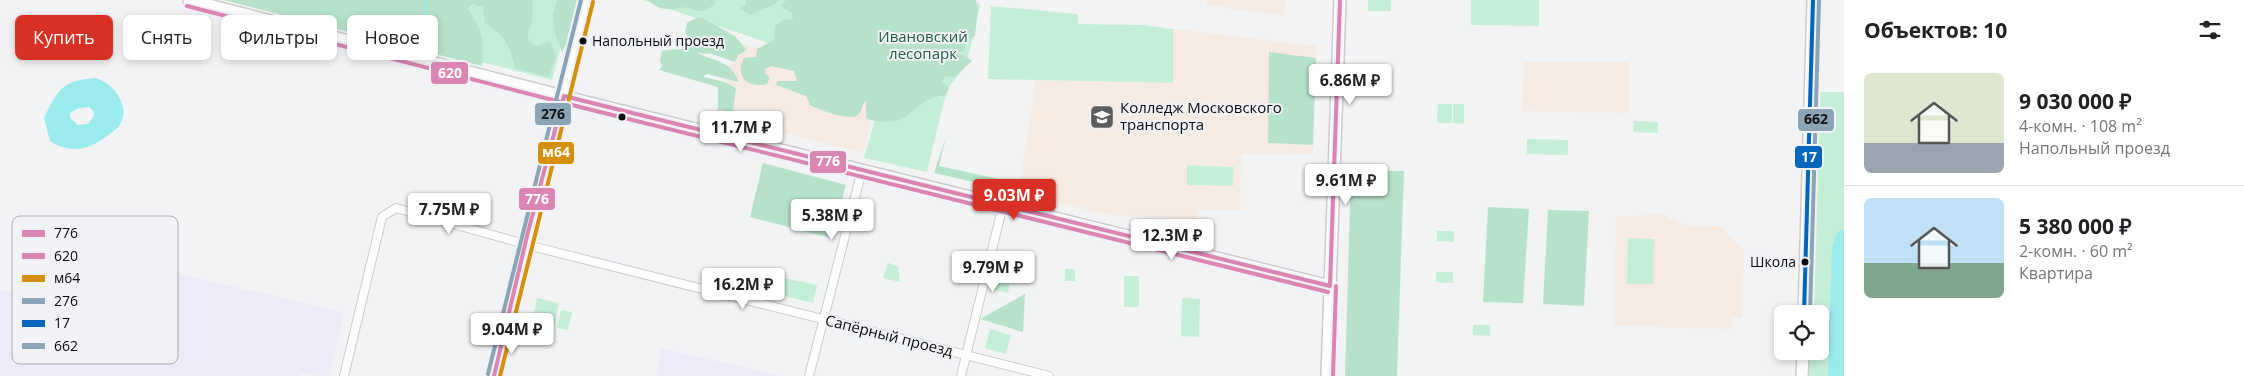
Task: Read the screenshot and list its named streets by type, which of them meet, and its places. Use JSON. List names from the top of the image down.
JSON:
{
  "streets": {
    "street": ["Сапёрный проезд"]
  },
  "parks": ["Ивановский лесопарк"],
  "places": {
    "other": ["Напольный проезд", "Школа"],
    "school or university": ["Колледж Московского транспорта"]
  },
  "lines": [
    "transit line 776",
    "transit line 276",
    "transit line 17",
    "transit line 662",
    "transit line м64",
    "transit line 620"
  ],
  "legend": [
    "776",
    "620",
    "м64",
    "276",
    "17",
    "662"
  ],
  "page": {
    "heading": "Объектов: 10",
    "chip": [
      "Купить",
      "Снять",
      "Фильтры",
      "Новое"
    ],
    "list": [
      {
        "name": "9 030 000 ₽",
        "note": "4-комн. · 108 m² · Напольный проезд"
      },
      {
        "name": "5 380 000 ₽",
        "note": "2-комн. · 60 m² · Квартира"
      }
    ],
    "price": [
      "6.86M ₽",
      "11.7M ₽",
      "9.61M ₽",
      "9.03M ₽",
      "7.75M ₽",
      "5.38M ₽",
      "12.3M ₽",
      "9.79M ₽",
      "16.2M ₽",
      "9.04M ₽"
    ]
  }
}
